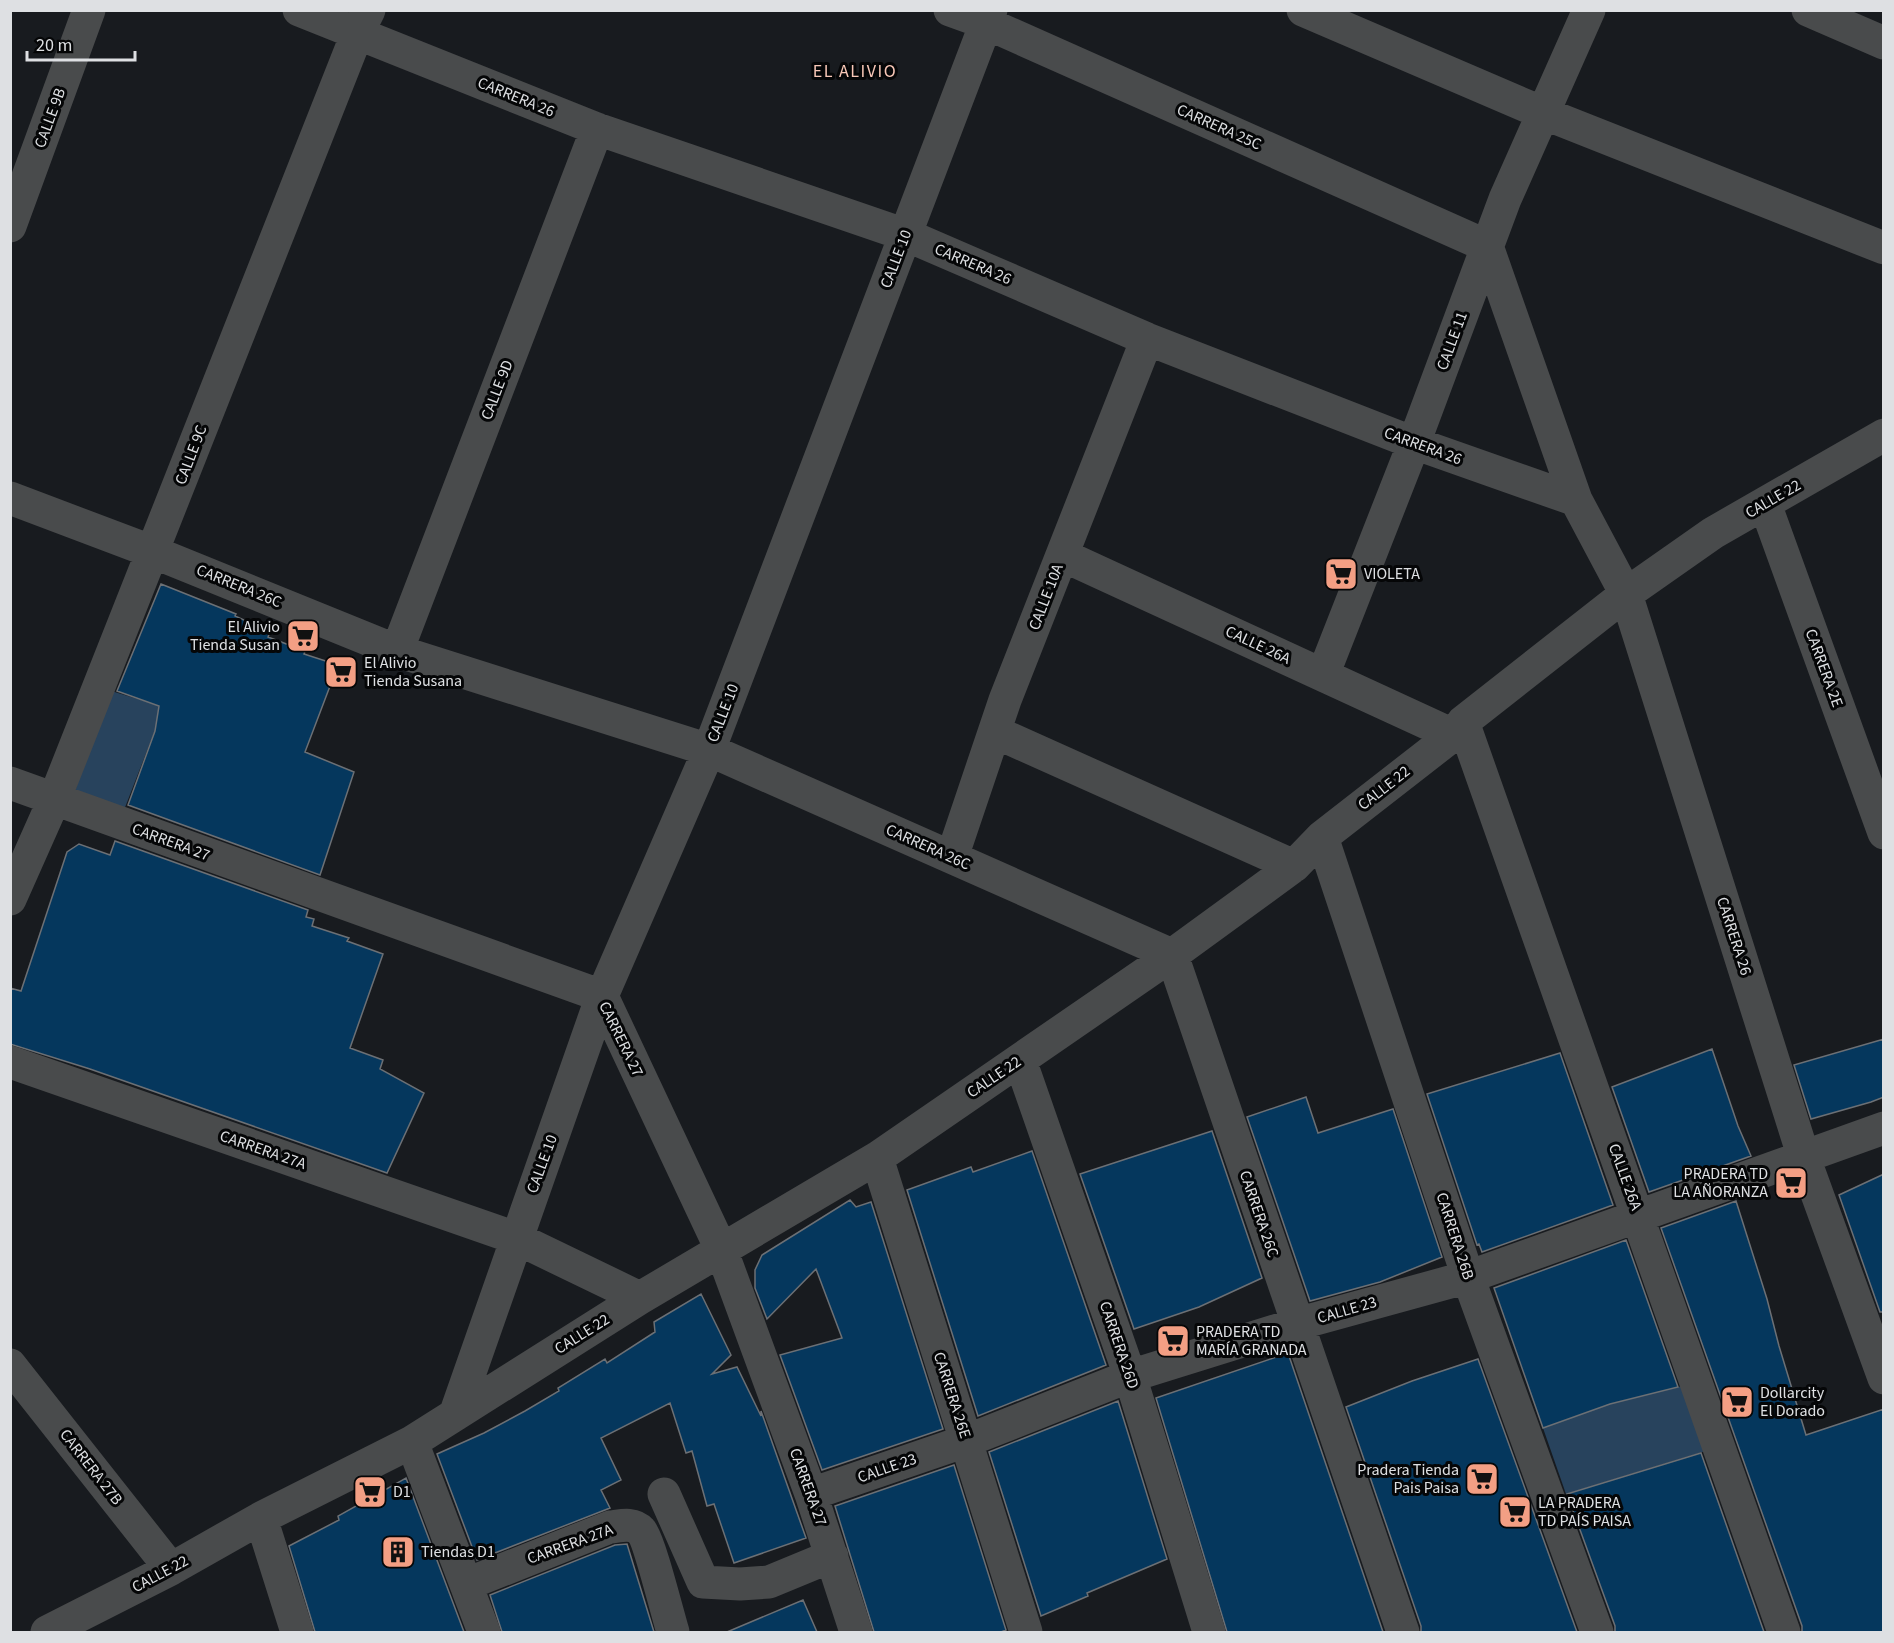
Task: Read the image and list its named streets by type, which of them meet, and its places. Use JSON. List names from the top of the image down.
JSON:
{
  "streets": {
    "street": [
      "CARRERA 26",
      "CALLE 9B",
      "CARRERA 25C",
      "CALLE 10",
      "CALLE 11",
      "CALLE 9D",
      "CALLE 9C",
      "CALLE 22",
      "CARRERA 26C",
      "CALLE 10A",
      "CALLE 26A",
      "CARRERA 2E",
      "CARRERA 27",
      "CARRERA 27A",
      "CARRERA 26B",
      "CALLE 23",
      "CARRERA 26D",
      "CARRERA 26E",
      "CARRERA 27B"
    ]
  },
  "crossings": [
    ["CARRERA 26", "CARRERA 25C"],
    ["CARRERA 26", "CALLE 10"],
    ["CARRERA 26", "CALLE 11"],
    ["CARRERA 26", "CALLE 9D"],
    ["CARRERA 26", "CALLE 9C"],
    ["CARRERA 26", "CALLE 22"],
    ["CARRERA 26", "CALLE 10A"],
    ["CARRERA 26", "CALLE 23"],
    ["CARRERA 25C", "CALLE 10"],
    ["CARRERA 25C", "CALLE 11"],
    ["CALLE 10", "CALLE 22"],
    ["CALLE 10", "CARRERA 26C"],
    ["CALLE 10", "CARRERA 27"],
    ["CALLE 10", "CARRERA 27A"],
    ["CALLE 11", "CALLE 26A"],
    ["CALLE 9D", "CARRERA 26C"],
    ["CALLE 9C", "CARRERA 26C"],
    ["CALLE 9C", "CARRERA 27"],
    ["CALLE 22", "CARRERA 26C"],
    ["CALLE 22", "CALLE 26A"],
    ["CALLE 22", "CARRERA 2E"],
    ["CALLE 22", "CARRERA 27"],
    ["CALLE 22", "CARRERA 27A"],
    ["CALLE 22", "CARRERA 26B"],
    ["CALLE 22", "CARRERA 26D"],
    ["CALLE 22", "CARRERA 26E"],
    ["CALLE 22", "CARRERA 27B"],
    ["CARRERA 26C", "CALLE 10A"],
    ["CARRERA 26C", "CALLE 23"],
    ["CALLE 10A", "CALLE 26A"],
    ["CALLE 26A", "CALLE 23"],
    ["CARRERA 27", "CALLE 23"],
    ["CARRERA 26B", "CALLE 23"],
    ["CALLE 23", "CARRERA 26D"],
    ["CALLE 23", "CARRERA 26E"]
  ],
  "districts": ["EL ALIVIO"],
  "places": {
    "supermarket": [
      "VIOLETA",
      "El Alivio Tienda Susan",
      "El Alivio Tienda Susana",
      "PRADERA TD LA AÑORANZA",
      "PRADERA TD MARÍA GRANADA",
      "Dollarcity El Dorado",
      "Pradera Tienda Pais Paisa",
      "D1",
      "LA PRADERA TD PAÍS PAISA"
    ],
    "building": ["Tiendas D1"]
  },
  "scale_bar": "20 m"
}
